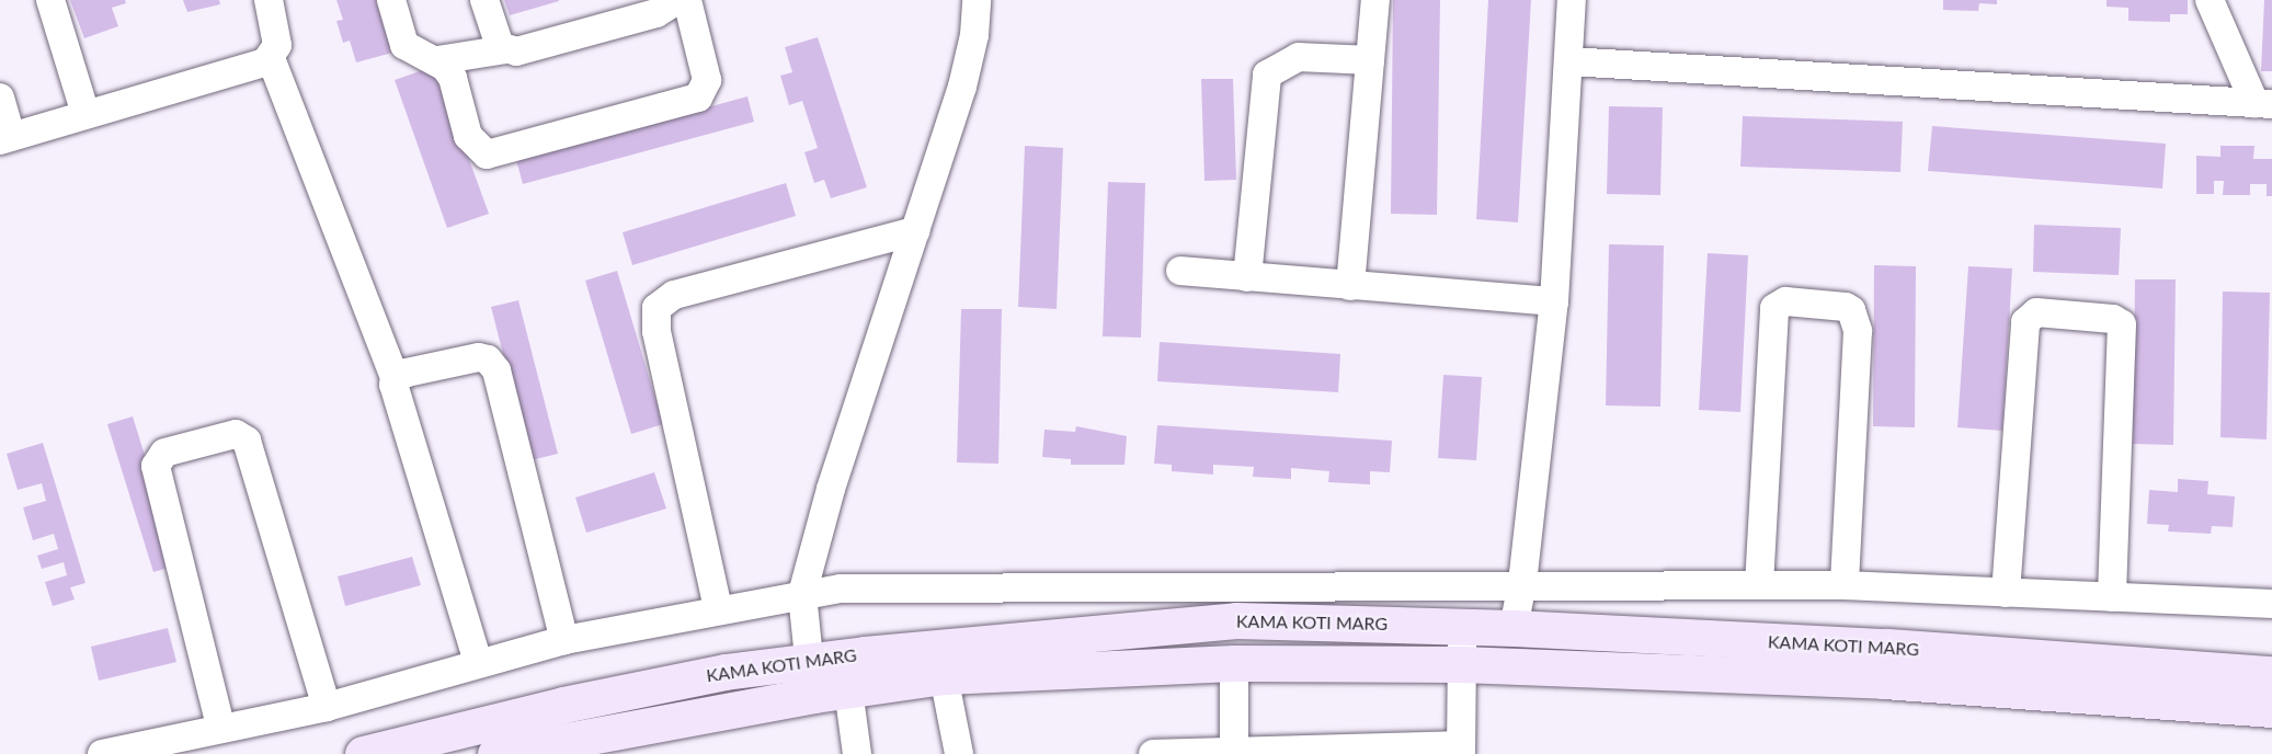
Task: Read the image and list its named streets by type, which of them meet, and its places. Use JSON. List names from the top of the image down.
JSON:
{
  "streets": {
    "street": ["KAMA KOTI MARG"]
  }
}
